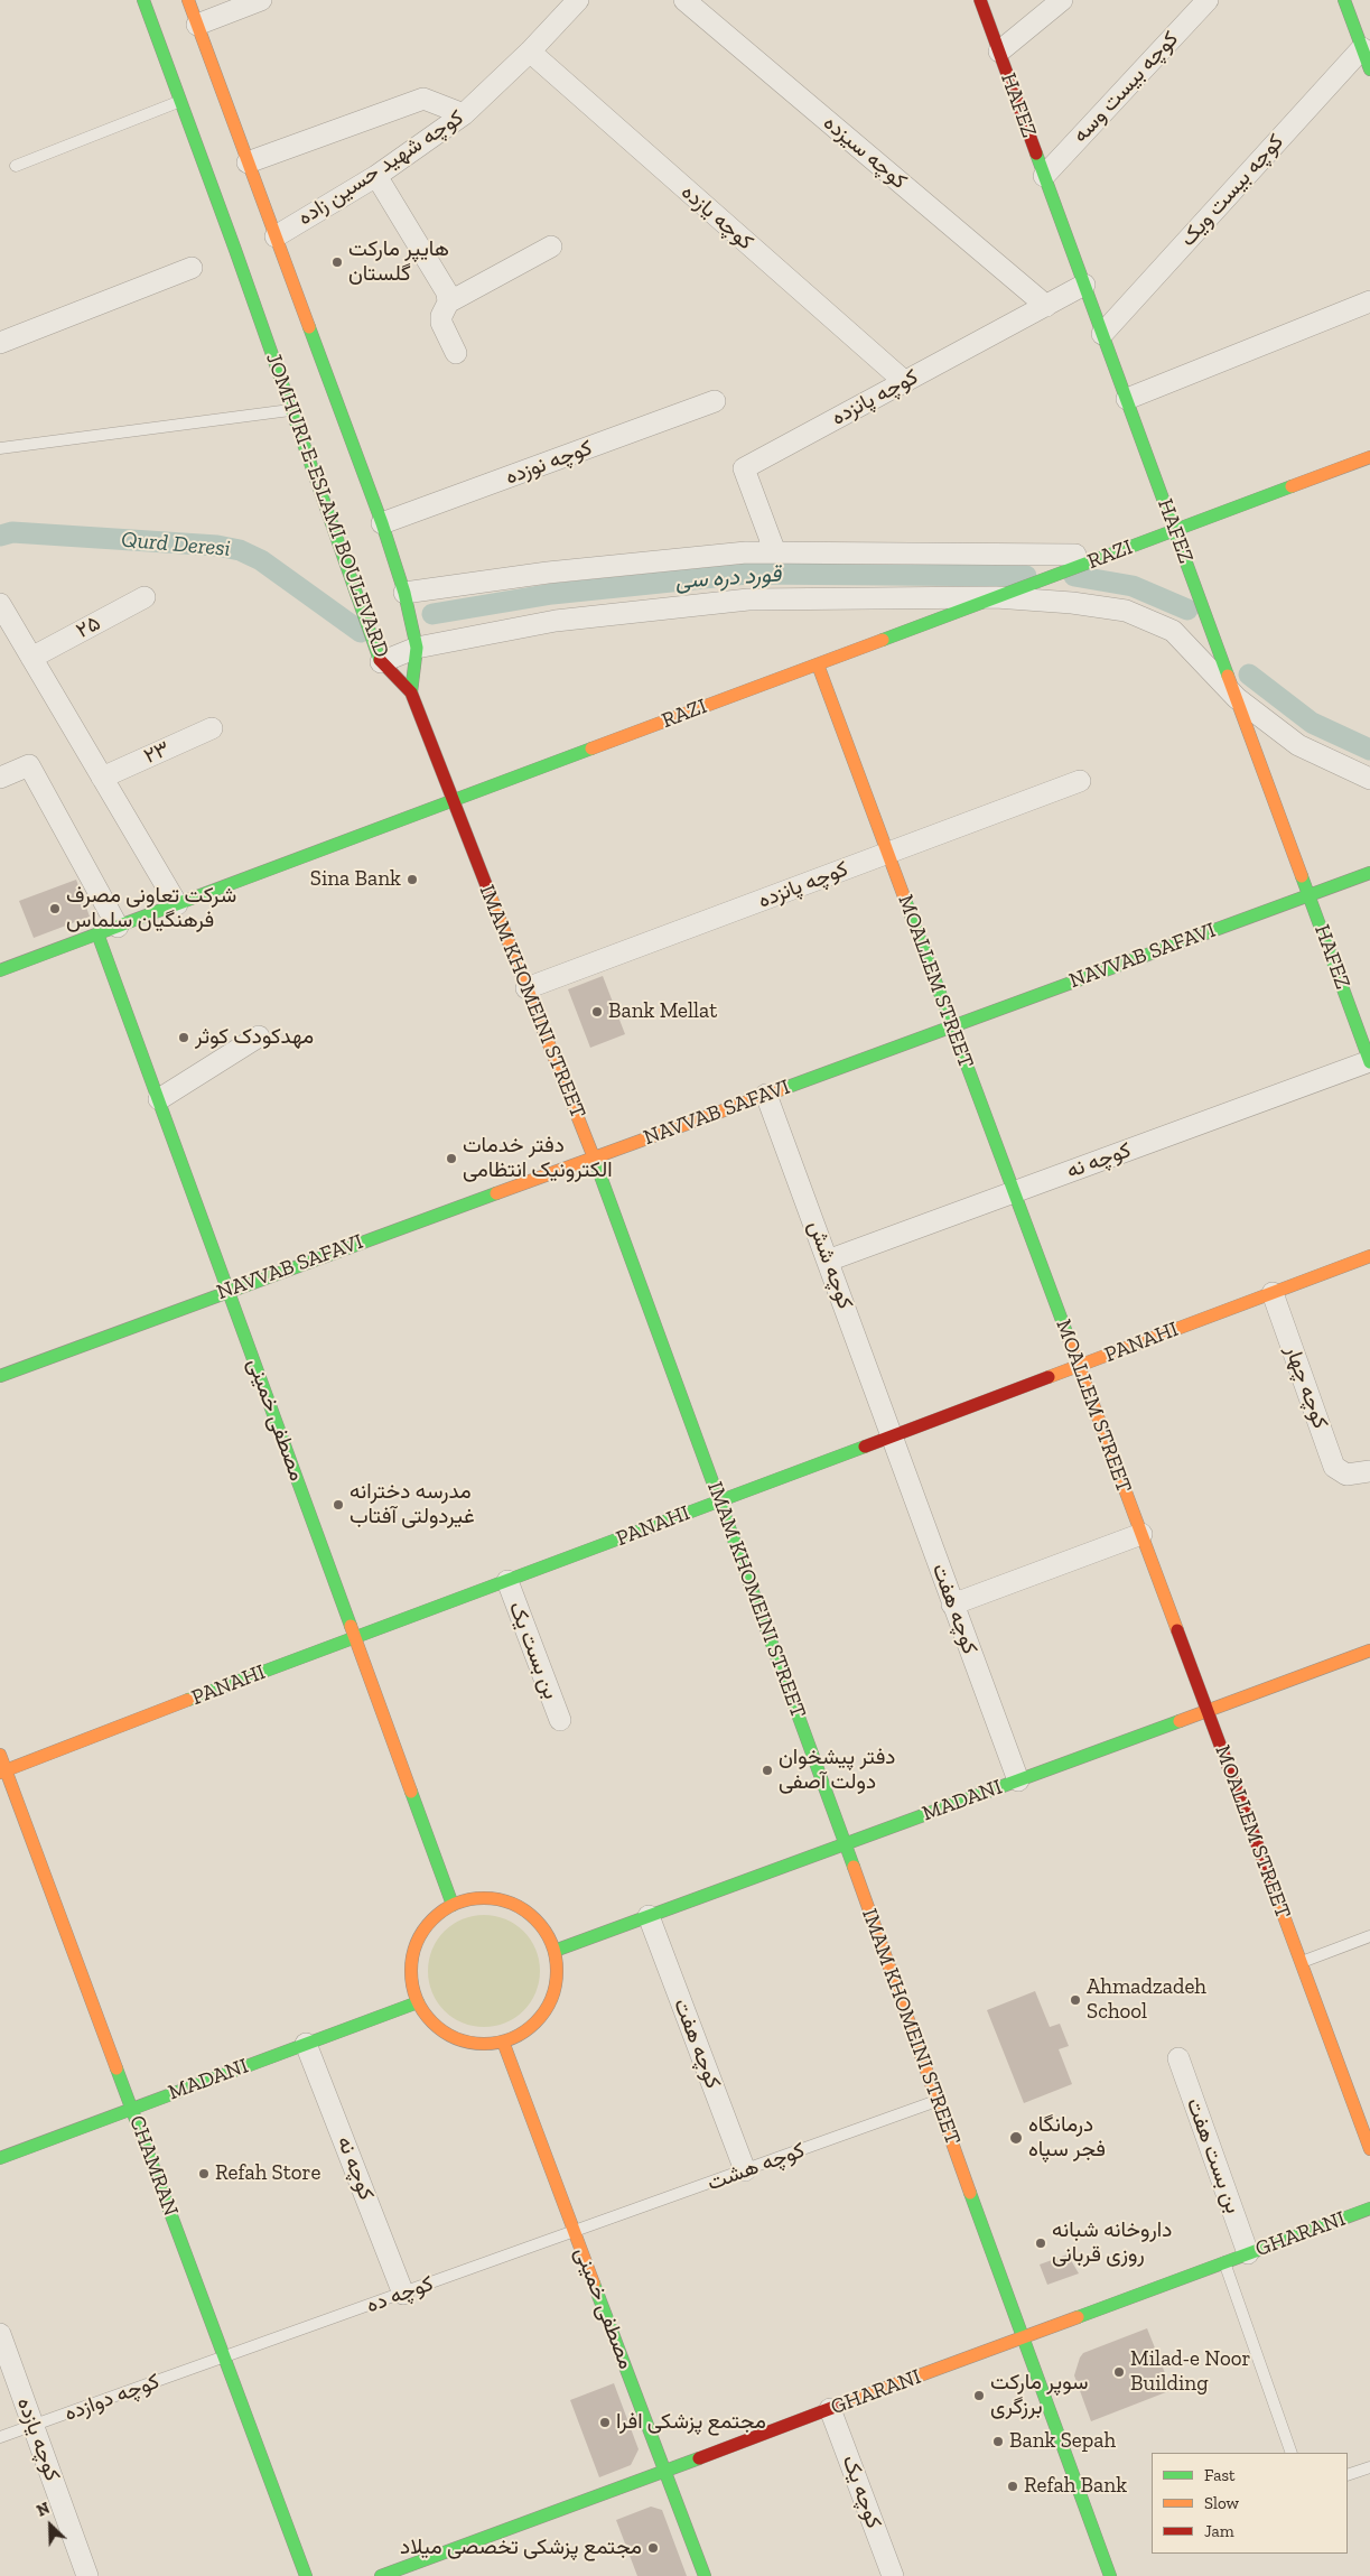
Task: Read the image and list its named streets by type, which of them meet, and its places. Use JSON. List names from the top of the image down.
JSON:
{
  "streets": {
    "street": [
      "کوچه بیست وسه",
      "HAFEZ",
      "کوچه سیزده",
      "کوچه شهید حسین زاده",
      "کوچه بیست ویک",
      "کوچه یازده",
      "کوچه پانزده",
      "کوچه نوزده",
      "JOMHURI-E-ESLAMI BOULEVARD",
      "RAZI",
      "۲۵",
      "۲۳",
      "NAVVAB SAFAVI",
      "MOALLEM STREET",
      "IMAM KHOMEINI STREET",
      "کوچه نه",
      "کوچه شش",
      "PANAHI",
      "کوچه چهار",
      "مصطفی خمینی",
      "کوچه هفت",
      "بن بست یک",
      "MADANI",
      "بن بست هفت",
      "CHAMRAN",
      "GHARANI",
      "کوچه یک"
    ],
    "lane": ["کوچه هشت", "کوچه ده", "کوچه دوازده"]
  },
  "crossings": [
    ["کوچه بیست وسه", "HAFEZ"],
    ["HAFEZ", "کوچه بیست ویک"],
    ["HAFEZ", "کوچه پانزده"],
    ["HAFEZ", "RAZI"],
    ["HAFEZ", "NAVVAB SAFAVI"],
    ["HAFEZ", "کوچه نه"],
    ["کوچه سیزده", "کوچه پانزده"],
    ["کوچه شهید حسین زاده", "کوچه یازده"],
    ["کوچه شهید حسین زاده", "JOMHURI-E-ESLAMI BOULEVARD"],
    ["کوچه یازده", "کوچه پانزده"],
    ["کوچه یازده", "کوچه دوازده"],
    ["کوچه پانزده", "MOALLEM STREET"],
    ["کوچه پانزده", "IMAM KHOMEINI STREET"],
    ["کوچه نوزده", "JOMHURI-E-ESLAMI BOULEVARD"],
    ["JOMHURI-E-ESLAMI BOULEVARD", "IMAM KHOMEINI STREET"],
    ["RAZI", "MOALLEM STREET"],
    ["RAZI", "IMAM KHOMEINI STREET"],
    ["RAZI", "مصطفی خمینی"],
    ["NAVVAB SAFAVI", "MOALLEM STREET"],
    ["NAVVAB SAFAVI", "IMAM KHOMEINI STREET"],
    ["NAVVAB SAFAVI", "کوچه شش"],
    ["NAVVAB SAFAVI", "مصطفی خمینی"],
    ["MOALLEM STREET", "کوچه نه"],
    ["MOALLEM STREET", "PANAHI"],
    ["MOALLEM STREET", "MADANI"],
    ["IMAM KHOMEINI STREET", "PANAHI"],
    ["IMAM KHOMEINI STREET", "MADANI"],
    ["IMAM KHOMEINI STREET", "کوچه هشت"],
    ["IMAM KHOMEINI STREET", "GHARANI"],
    ["کوچه نه", "کوچه شش"],
    ["کوچه نه", "MADANI"],
    ["کوچه نه", "کوچه ده"],
    ["کوچه شش", "PANAHI"],
    ["کوچه شش", "کوچه هفت"],
    ["PANAHI", "کوچه چهار"],
    ["PANAHI", "مصطفی خمینی"],
    ["PANAHI", "کوچه هفت"],
    ["PANAHI", "بن بست یک"],
    ["PANAHI", "CHAMRAN"],
    ["مصطفی خمینی", "MADANI"],
    ["مصطفی خمینی", "کوچه هشت"],
    ["مصطفی خمینی", "GHARANI"],
    ["مصطفی خمینی", "کوچه ده"],
    ["کوچه هفت", "MADANI"],
    ["کوچه هفت", "کوچه هشت"],
    ["MADANI", "CHAMRAN"],
    ["بن بست هفت", "GHARANI"],
    ["CHAMRAN", "کوچه ده"],
    ["CHAMRAN", "کوچه دوازده"],
    ["کوچه هشت", "کوچه ده"],
    ["GHARANI", "کوچه یک"],
    ["کوچه ده", "کوچه دوازده"]
  ],
  "water": ["Qurd Deresi", "قورد دره سی"],
  "places": [
    "هایپر مارکت گلستان",
    "Sina Bank",
    "شرکت تعاونی مصرف فرهنگیان سلماس",
    "Bank Mellat",
    "مهدکودک کوثر",
    "دفتر خدمات الکترونیک انتظامی",
    "مدرسه دخترانه غیردولتی آفتاب",
    "دفتر پیشخوان دولت آصفی",
    "Ahmadzadeh School",
    "درمانگاه فجر سپاه",
    "Refah Store",
    "داروخانه شبانه روزی قربانی",
    "Milad-e Noor Building",
    "سوپر مارکت برزگری",
    "مجتمع پزشکی افرا",
    "Bank Sepah",
    "Refah Bank",
    "مجتمع پزشکی تخصصی میلاد"
  ],
  "legend": ["Fast", "Slow", "Jam"],
  "north": "top left"
}
